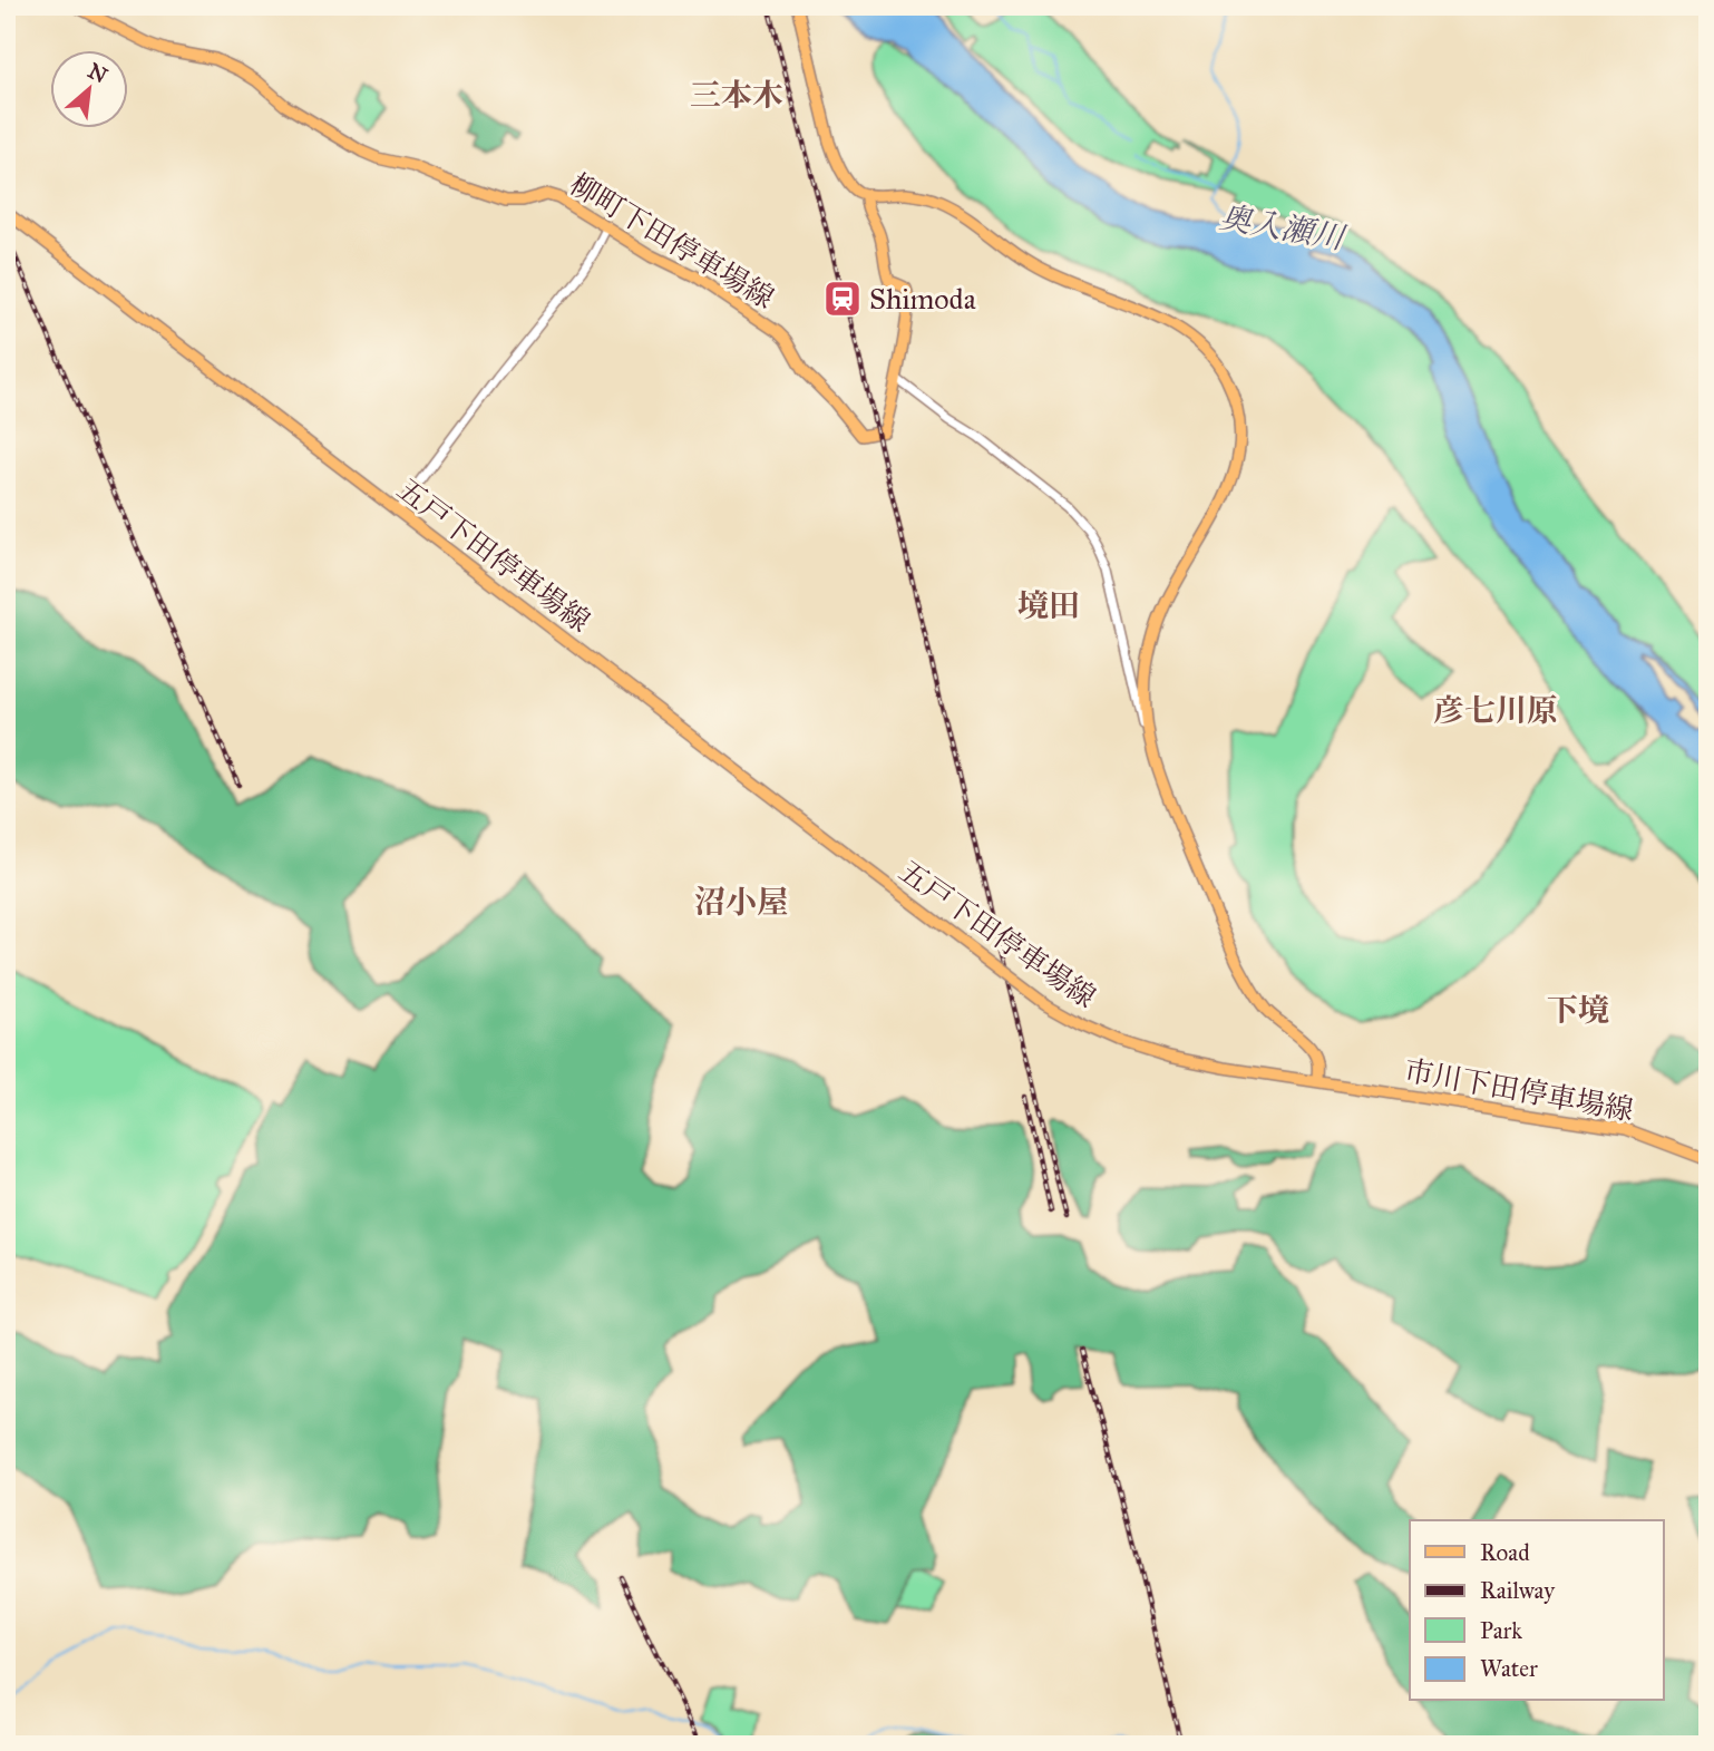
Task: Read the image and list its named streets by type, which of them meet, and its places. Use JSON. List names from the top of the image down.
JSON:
{
  "streets": {
    "main road": ["柳町下田停車場線", "五戸下田停車場線", "市川下田停車場線"]
  },
  "crossings": [
    ["五戸下田停車場線", "市川下田停車場線"]
  ],
  "districts": [
    "三本木",
    "境田",
    "彦七川原",
    "沼小屋",
    "下境"
  ],
  "water": ["奥入瀬川"],
  "places": {
    "station": ["Shimoda"]
  },
  "legend": [
    "Road",
    "Railway",
    "Park",
    "Water"
  ],
  "north": "top right"
}
